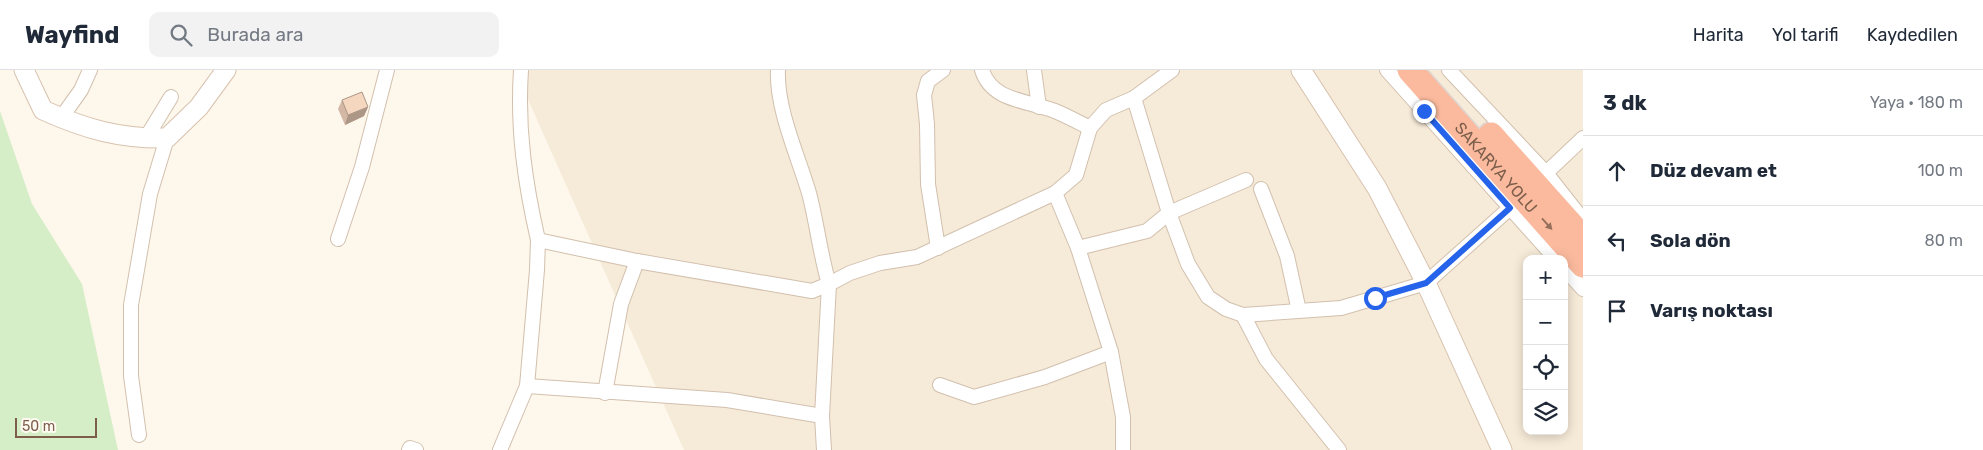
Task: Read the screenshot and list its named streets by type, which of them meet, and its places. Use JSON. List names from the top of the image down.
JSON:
{
  "streets": {
    "highway": ["SAKARYA YOLU"]
  },
  "scale_bar": "50 m",
  "page": {
    "header": "Wayfind",
    "search": "Burada ara",
    "nav": ["Harita", "Yol tarifi", "Kaydedilen"],
    "heading": ["3 dk", "Yaya · 180 m"],
    "list": [
      ["Düz devam et", "100 m"],
      ["Sola dön", "80 m"],
      "Varış noktası"
    ],
    "map_buttons": ["+", "−"],
    "scale": "50 m"
  }
}
